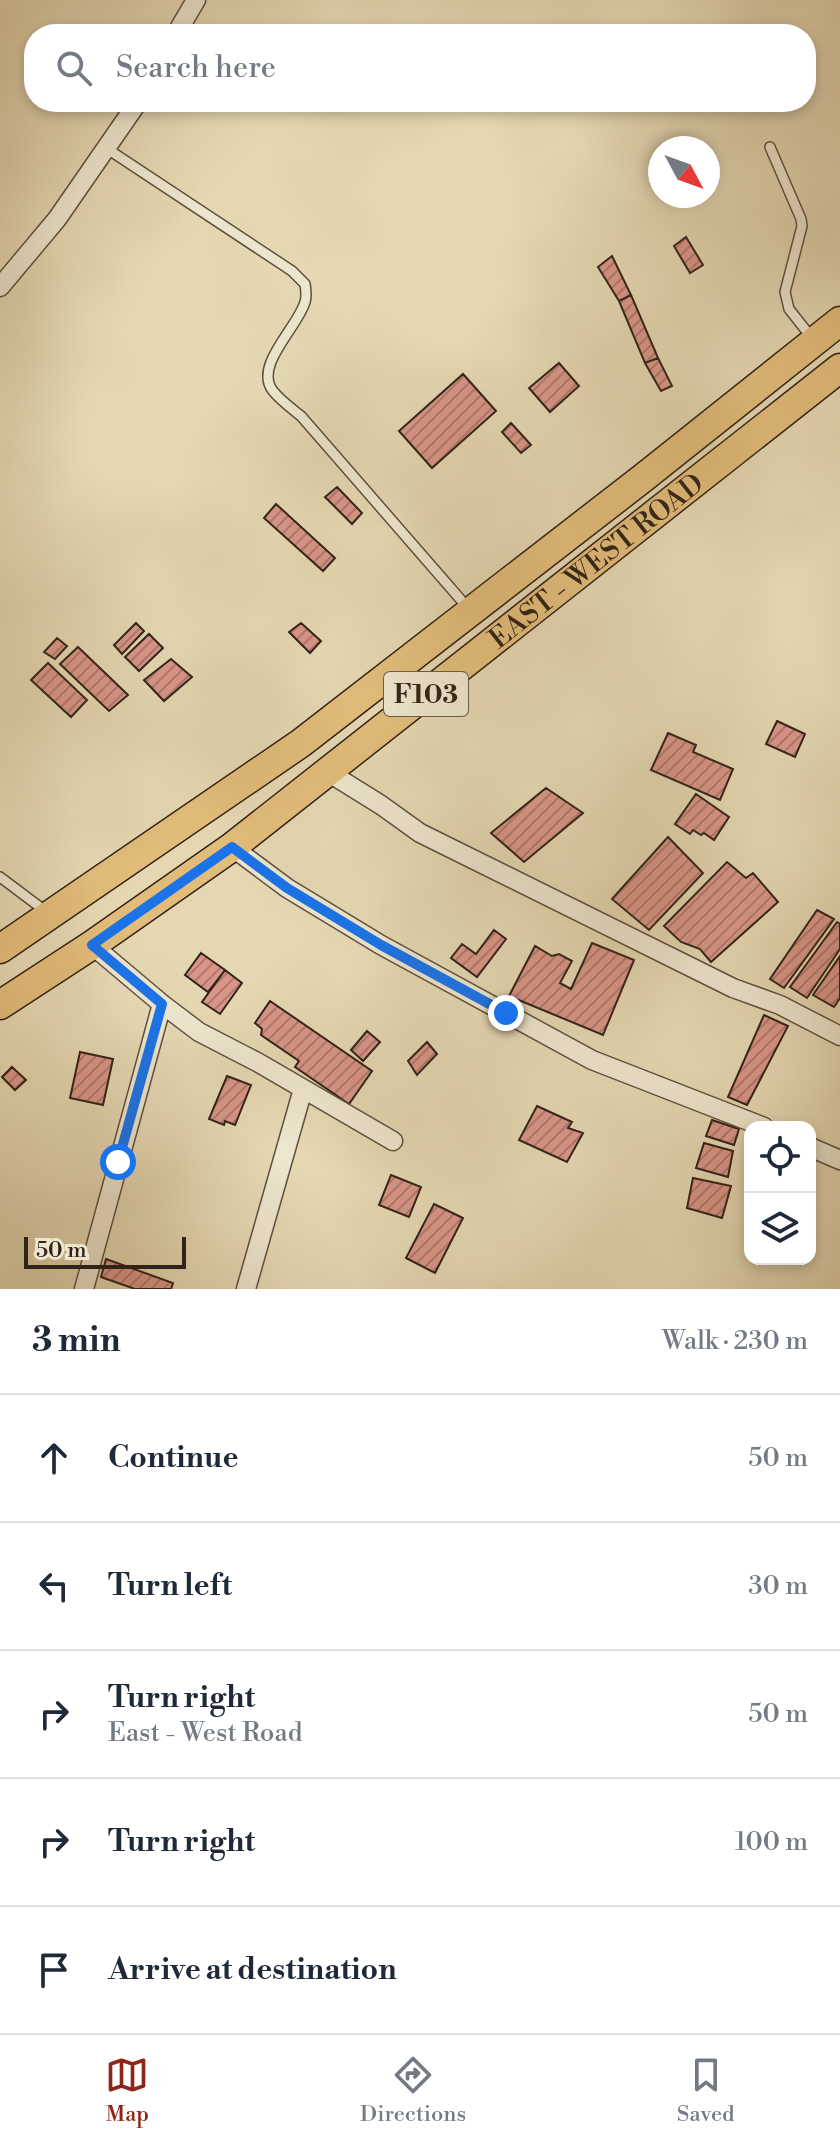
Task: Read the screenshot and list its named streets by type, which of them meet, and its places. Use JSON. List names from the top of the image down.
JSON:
{
  "streets": {
    "main road": ["EAST - WEST ROAD", "F103"]
  },
  "scale_bar": "50 m",
  "north": "bottom right",
  "page": {
    "search": "Search here",
    "scale": "50 m",
    "heading": ["3 min", "Walk · 230 m"],
    "list": [
      ["Continue", "50 m"],
      ["Turn left", "30 m"],
      ["Turn right", "East - West Road", "50 m"],
      ["Turn right", "100 m"],
      "Arrive at destination"
    ],
    "nav": ["Map", "Directions", "Saved"]
  }
}
